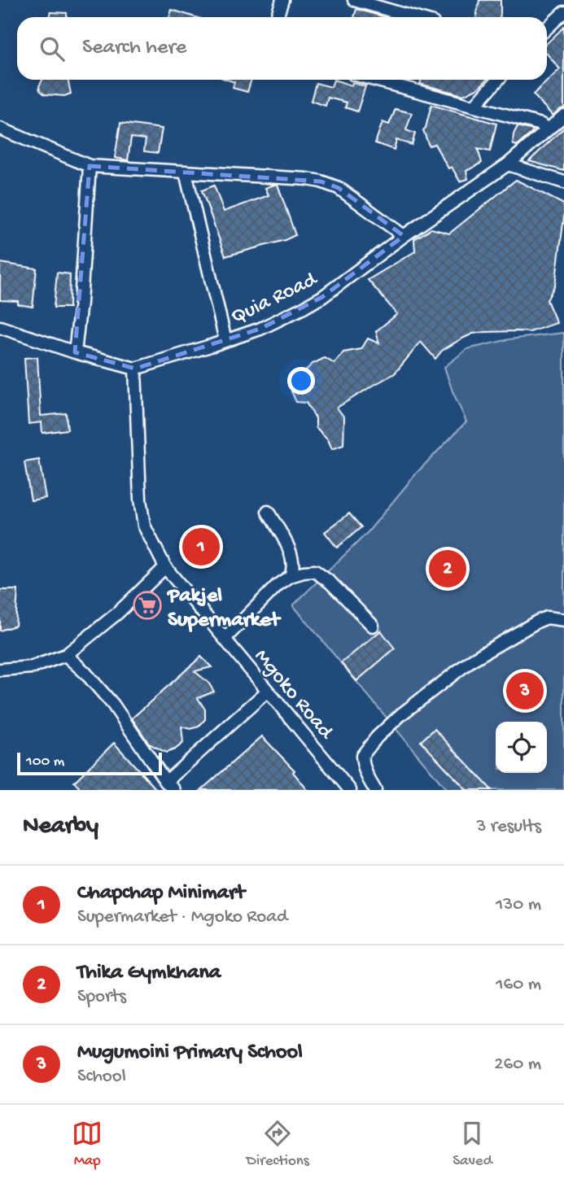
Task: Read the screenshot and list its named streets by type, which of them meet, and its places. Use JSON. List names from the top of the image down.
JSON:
{
  "streets": {
    "street": ["Quia Road", "Mgoko Road"]
  },
  "crossings": [
    ["Quia Road", "Mgoko Road"]
  ],
  "places": {
    "supermarket": ["Pakjel Supermarket"]
  },
  "scale_bar": "100 m",
  "page": {
    "search": "Search here",
    "pins": ["1", "2", "3"],
    "scale": "100 m",
    "heading": ["Nearby", "3 results"],
    "list": [
      {
        "mark": "1",
        "name": "Chapchap Minimart",
        "note": "Supermarket · Mgoko Road",
        "value": "130 m"
      },
      {
        "mark": "2",
        "name": "Thika Gymkhana",
        "note": "Sports",
        "value": "160 m"
      },
      {
        "mark": "3",
        "name": "Mugumoini Primary School",
        "note": "School",
        "value": "260 m"
      }
    ],
    "nav": ["Map", "Directions", "Saved"]
  }
}
